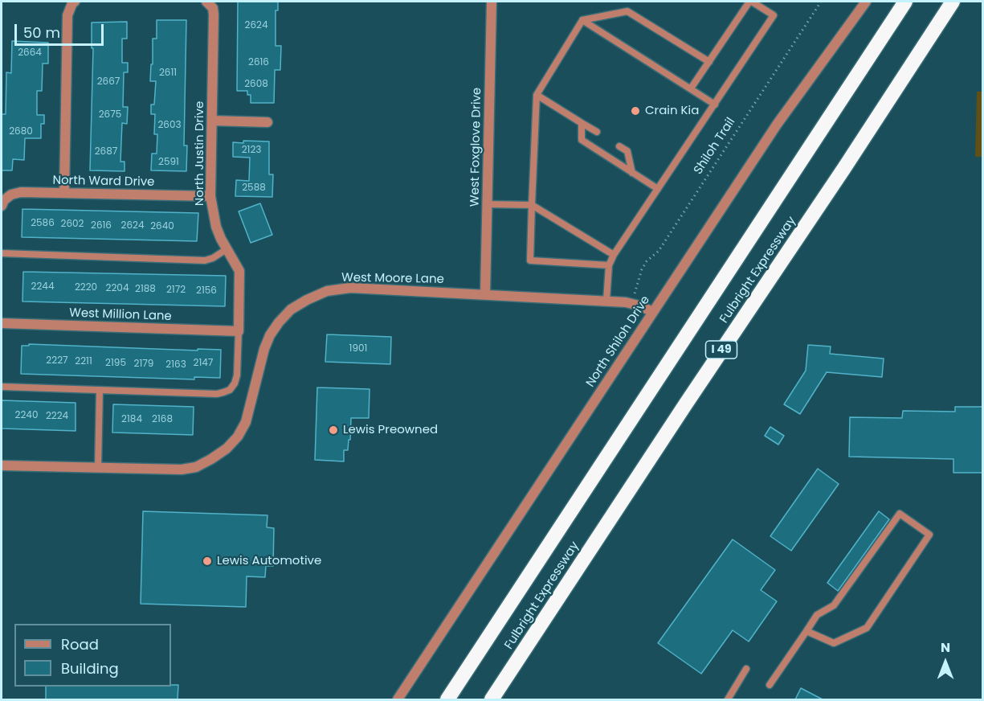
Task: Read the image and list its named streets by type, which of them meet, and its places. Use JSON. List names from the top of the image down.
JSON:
{
  "streets": {
    "highway": ["Fulbright Expressway", "I 49"],
    "street": [
      "West Foxglove Drive",
      "North Justin Drive",
      "North Ward Drive",
      "West Moore Lane",
      "West Million Lane",
      "North Shiloh Drive"
    ],
    "path": ["Shiloh Trail"]
  },
  "crossings": [
    ["Shiloh Trail", "West Moore Lane"],
    ["West Foxglove Drive", "West Moore Lane"],
    ["North Justin Drive", "North Ward Drive"],
    ["North Justin Drive", "West Million Lane"],
    ["West Moore Lane", "North Shiloh Drive"]
  ],
  "places": ["Crain Kia", "Lewis Preowned", "Lewis Automotive"],
  "house_numbers": [
    "2624",
    "2664",
    "2616",
    "2611",
    "2667",
    "2608",
    "2675",
    "2603",
    "2680",
    "2123",
    "2687",
    "2591",
    "2588",
    "2586",
    "2602",
    "2616",
    "2624",
    "2640",
    "2244",
    "2220",
    "2204",
    "2188",
    "2172",
    "2156",
    "1901",
    "2227",
    "2211",
    "2195",
    "2147",
    "2179",
    "2163",
    "2240",
    "2224",
    "2184",
    "2168"
  ],
  "legend": ["Road", "Building"],
  "scale_bar": "50 m",
  "north": "top"
}
